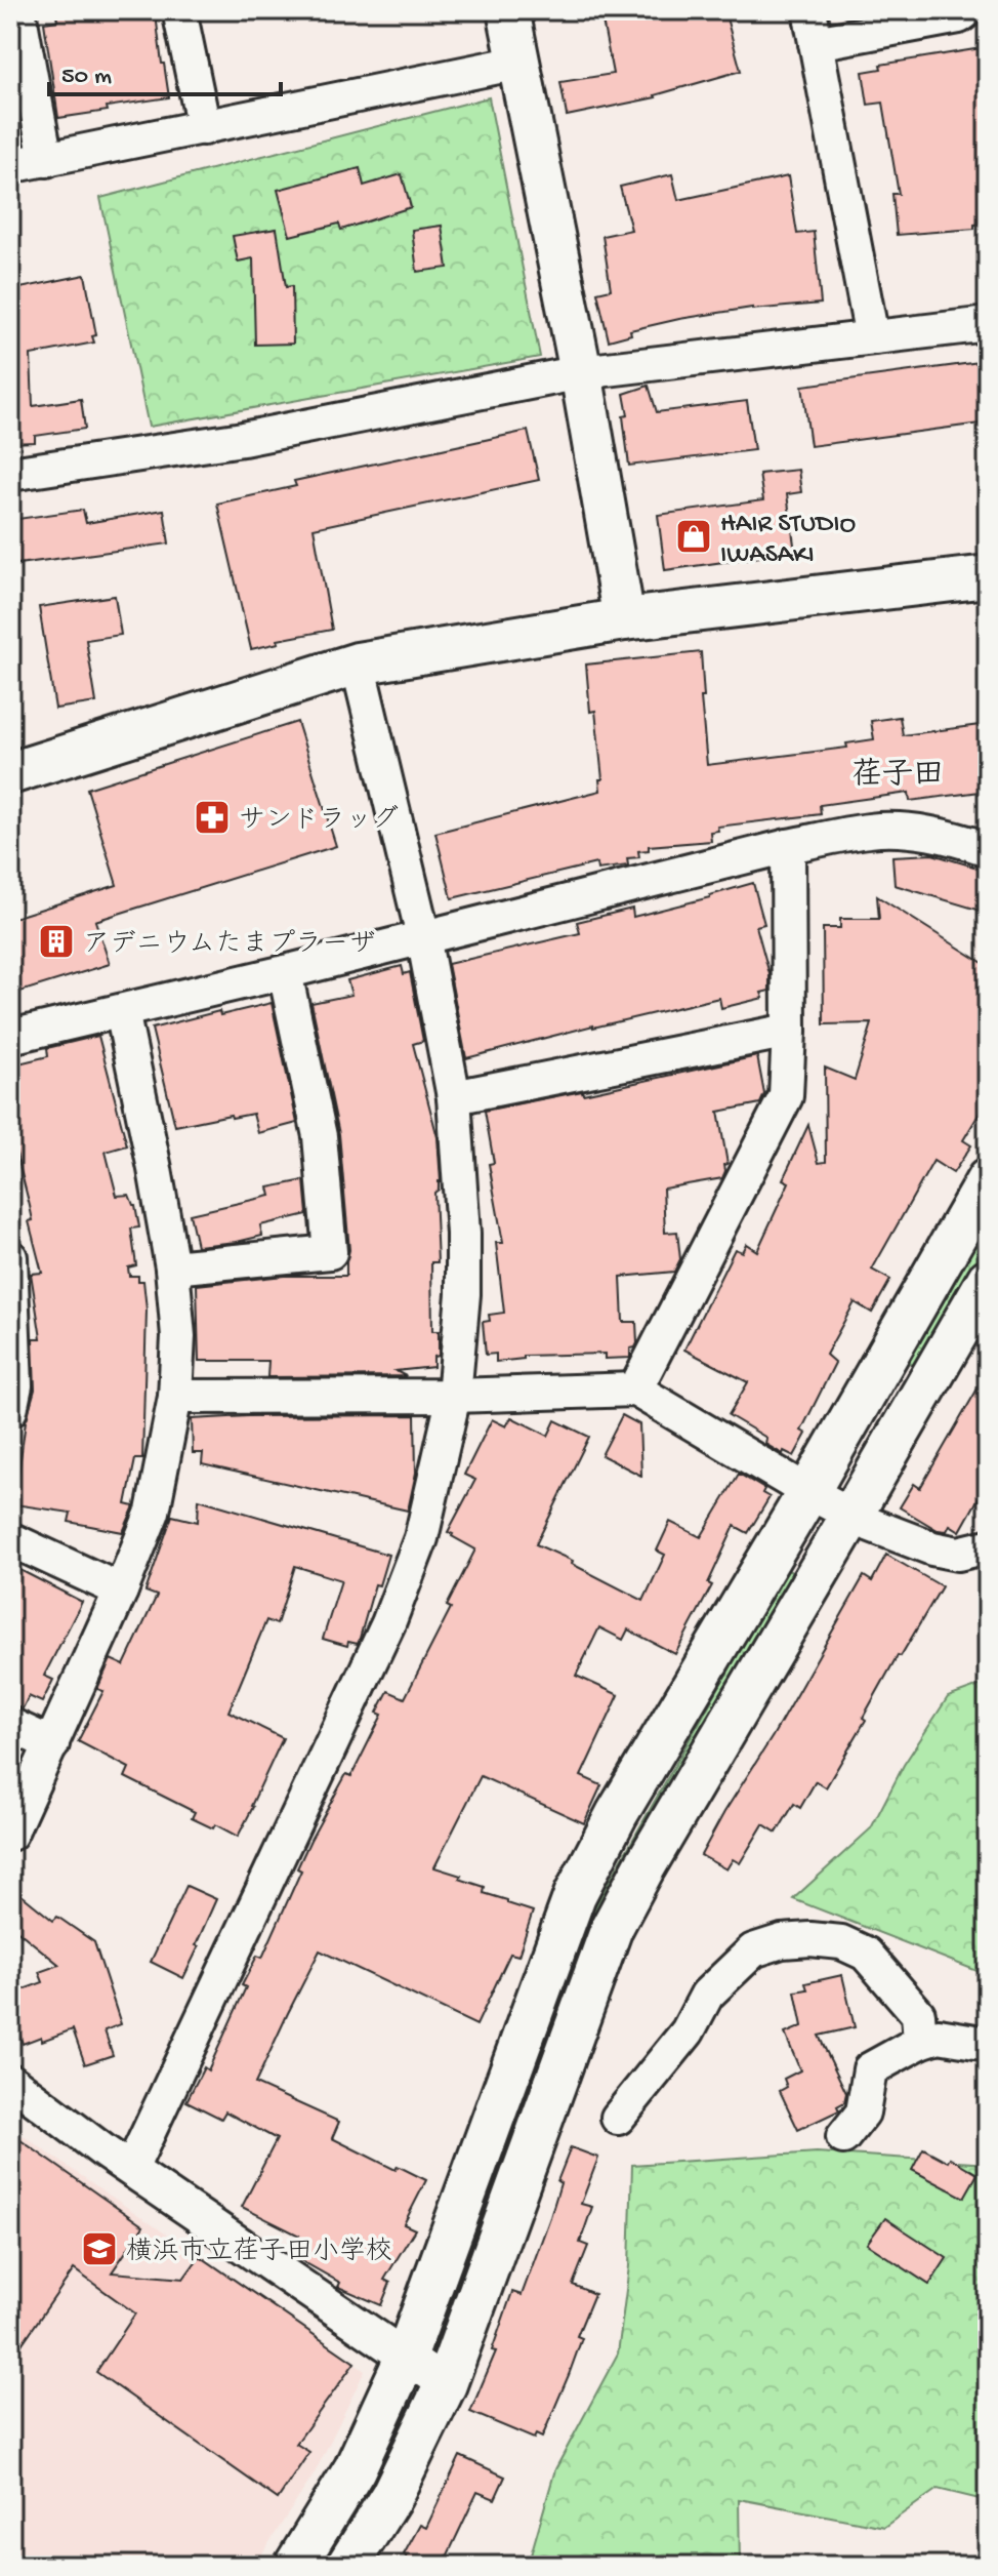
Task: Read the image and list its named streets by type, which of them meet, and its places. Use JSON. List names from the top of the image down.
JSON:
{
  "districts": ["荏子田"],
  "places": {
    "shop": ["HAIR STUDIO IWASAKI"],
    "pharmacy": ["サンドラッグ"],
    "building": ["アデニウムたまプラーザ"],
    "school or university": ["横浜市立荏子田小学校"]
  },
  "scale_bar": "50 m"
}
